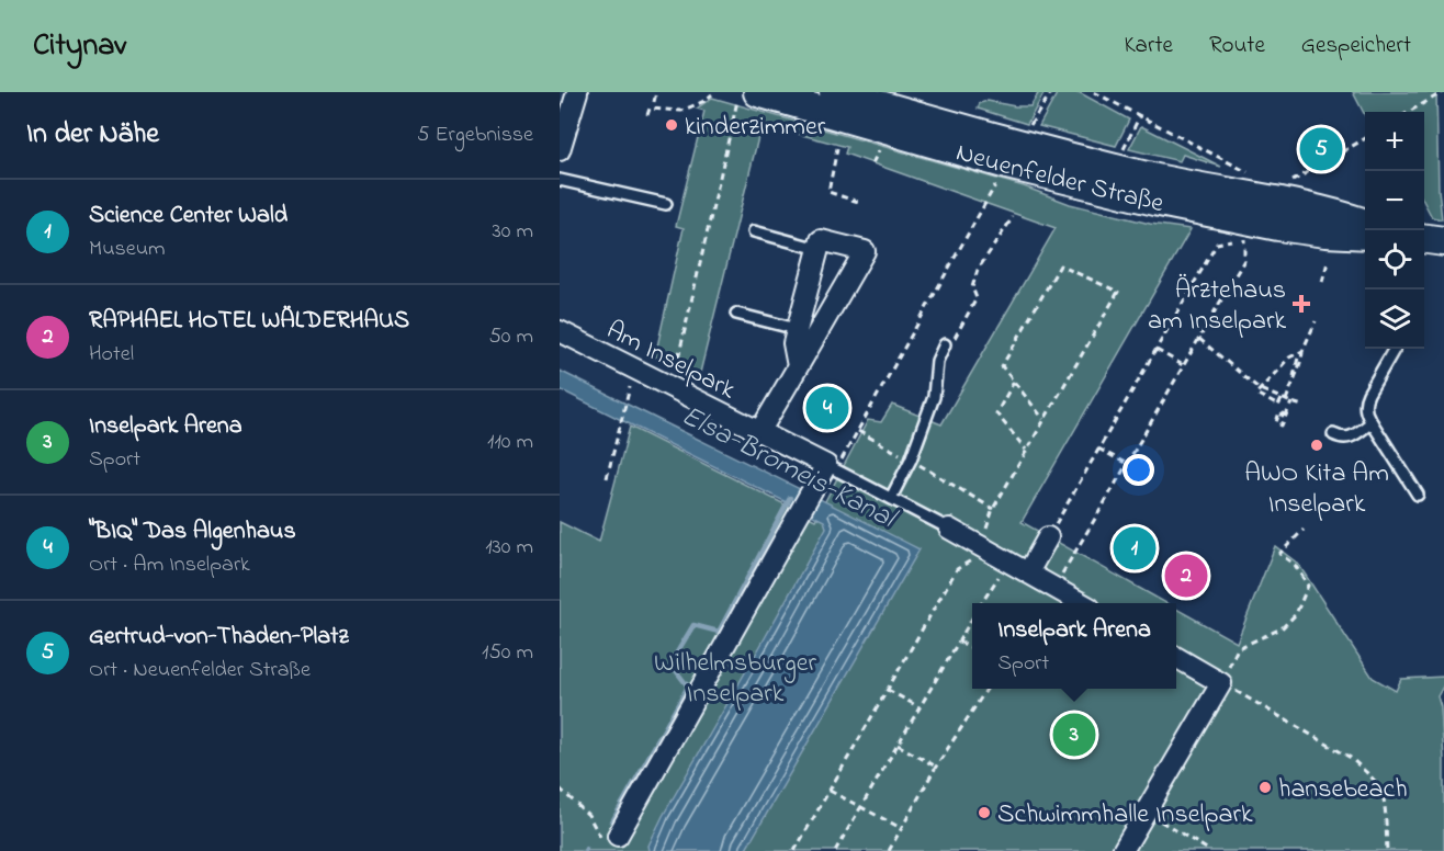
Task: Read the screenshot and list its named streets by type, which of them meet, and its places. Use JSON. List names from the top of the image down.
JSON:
{
  "streets": {
    "main road": ["Neuenfelder Straße"],
    "street": ["Am Inselpark"]
  },
  "water": ["Elsa-Bromeis-Kanal"],
  "parks": ["Wilhelmsburger Inselpark"],
  "places": {
    "other": [
      "kinderzimmer",
      "AWO Kita Am Inselpark",
      "hansebeach",
      "Schwimmhalle Inselpark"
    ],
    "health": ["Ärztehaus am Inselpark"]
  },
  "page": {
    "header": "Citynav",
    "nav": ["Karte", "Route", "Gespeichert"],
    "heading": ["In der Nähe", "5 Ergebnisse"],
    "map_buttons": ["+", "−"],
    "pins": [
      "5",
      "4",
      "1",
      "2",
      "3"
    ],
    "list": [
      {
        "mark": "1",
        "name": "Science Center Wald",
        "note": "Museum",
        "value": "30 m"
      },
      {
        "mark": "2",
        "name": "RAPHAEL HOTEL WÄLDERHAUS",
        "note": "Hotel",
        "value": "50 m"
      },
      {
        "mark": "3",
        "name": "Inselpark Arena",
        "note": "Sport",
        "value": "110 m"
      },
      {
        "mark": "4",
        "name": "\"BIQ\" Das Algenhaus",
        "note": "Ort · Am Inselpark",
        "value": "130 m"
      },
      {
        "mark": "5",
        "name": "Gertrud-von-Thaden-Platz",
        "note": "Ort · Neuenfelder Straße",
        "value": "150 m"
      }
    ],
    "popup": ["Inselpark Arena", "Sport"]
  }
}
